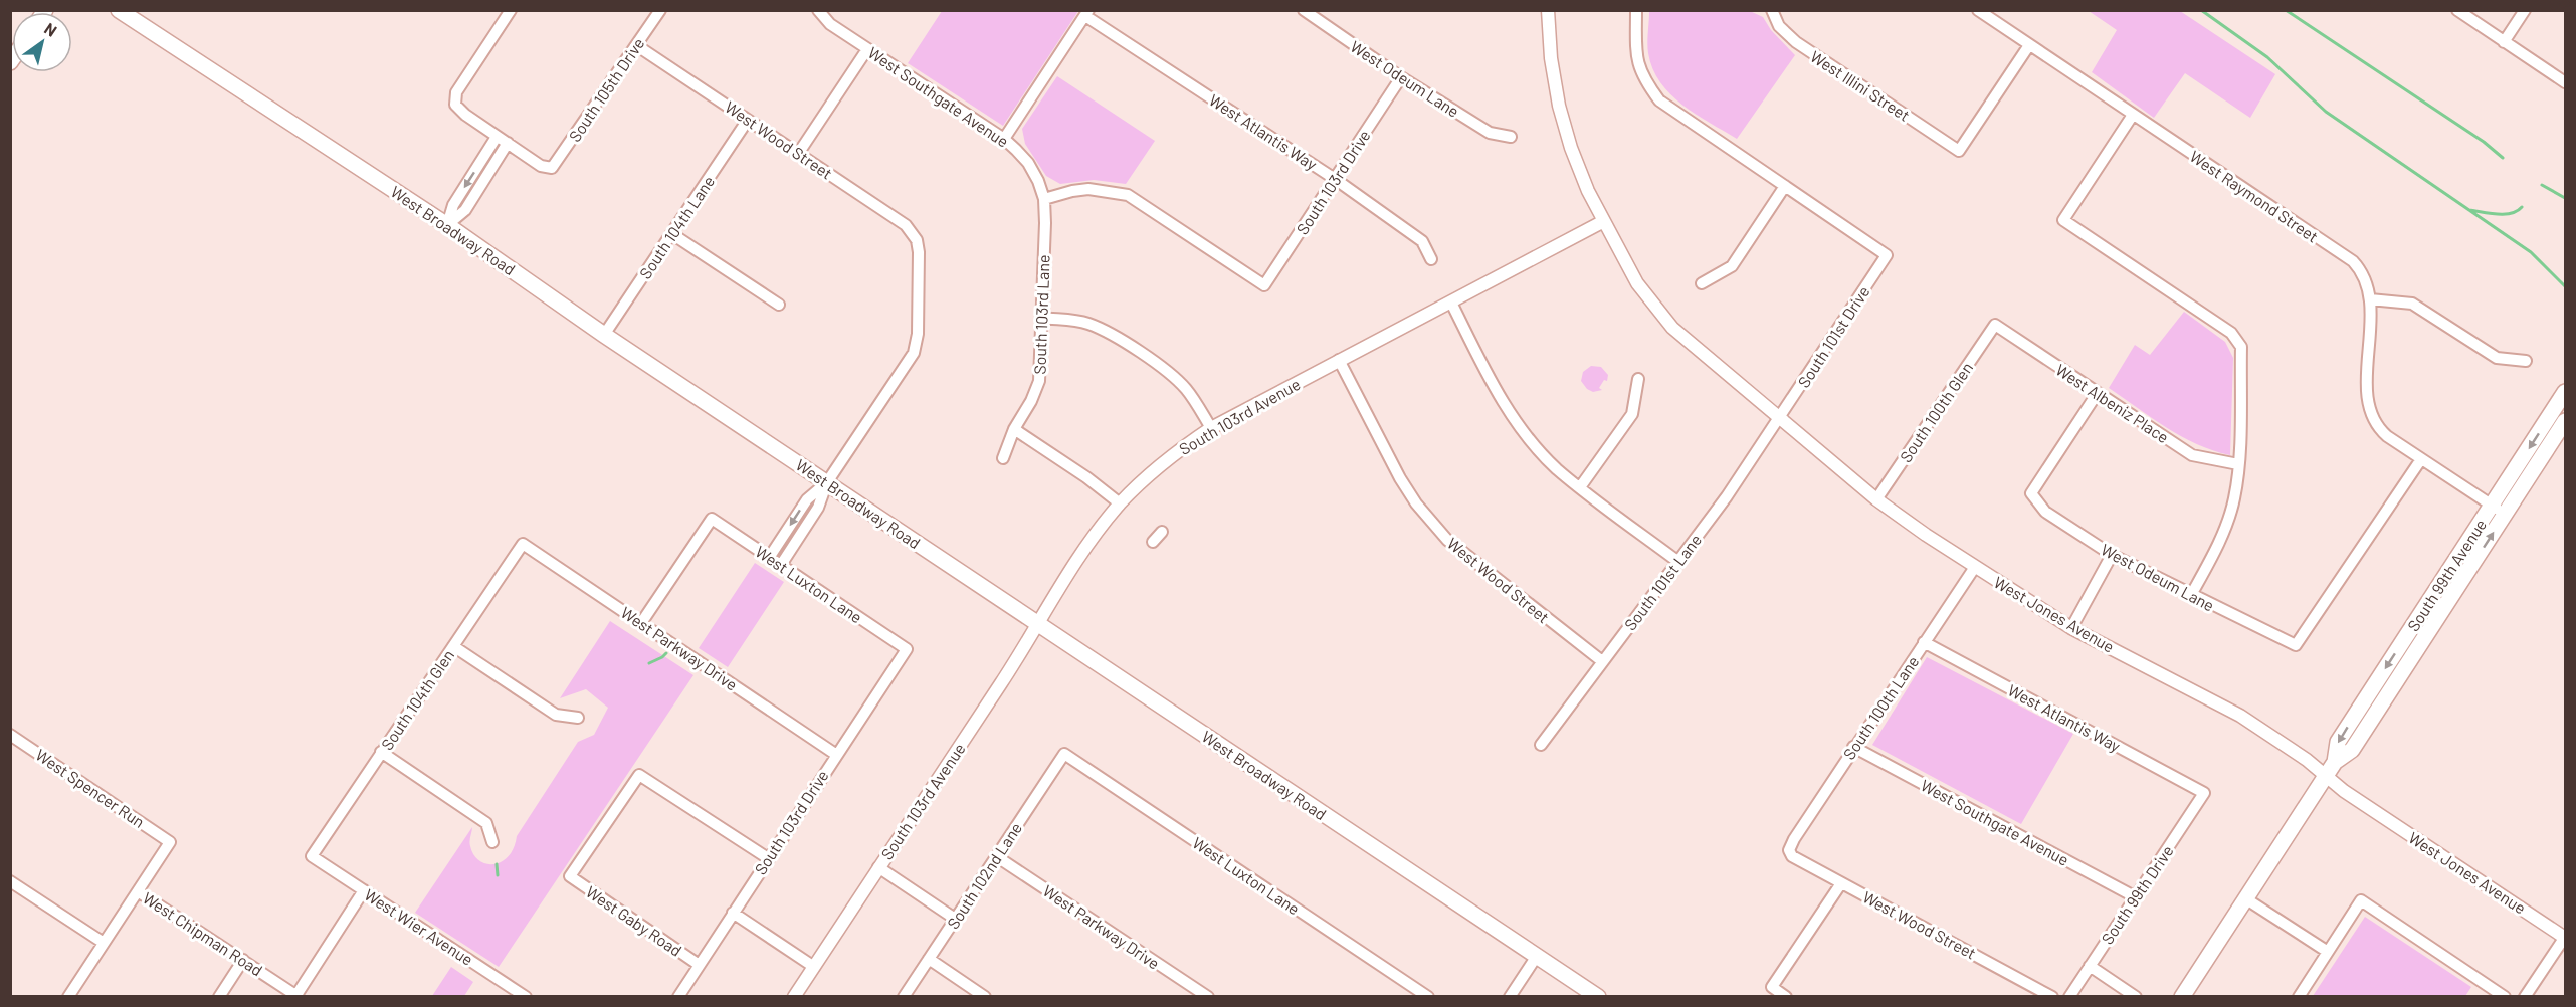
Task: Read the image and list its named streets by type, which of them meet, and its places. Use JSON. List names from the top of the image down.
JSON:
{
  "streets": {
    "main road": ["West Broadway Road", "South 99th Avenue"],
    "street": [
      "West Odeum Lane",
      "West Illini Street",
      "South 105th Drive",
      "West Southgate Avenue",
      "West Atlantis Way",
      "West Wood Street",
      "South 103rd Drive",
      "West Raymond Street",
      "South 104th Lane",
      "South 103rd Lane",
      "South 101st Drive",
      "West Albeniz Place",
      "South 100th Glen",
      "South 103rd Avenue",
      "South 101st Lane",
      "West Luxton Lane",
      "West Jones Avenue",
      "West Parkway Drive",
      "South 104th Glen",
      "South 100th Lane",
      "West Spencer Run",
      "South 102nd Lane",
      "South 99th Drive",
      "West Gaby Road",
      "West Wier Avenue",
      "West Chipman Road"
    ]
  },
  "crossings": [
    ["West Odeum Lane", "South 103rd Drive"],
    ["West Odeum Lane", "West Raymond Street"],
    ["West Odeum Lane", "West Albeniz Place"],
    ["West Illini Street", "West Raymond Street"],
    ["South 105th Drive", "West Wood Street"],
    ["West Southgate Avenue", "South 103rd Drive"],
    ["West Southgate Avenue", "South 103rd Lane"],
    ["West Southgate Avenue", "South 100th Lane"],
    ["West Southgate Avenue", "South 99th Drive"],
    ["West Atlantis Way", "South 103rd Drive"],
    ["West Atlantis Way", "South 100th Lane"],
    ["West Atlantis Way", "South 99th Drive"],
    ["West Wood Street", "South 104th Lane"],
    ["West Wood Street", "West Broadway Road"],
    ["West Wood Street", "South 103rd Avenue"],
    ["West Wood Street", "South 101st Lane"],
    ["West Wood Street", "South 100th Lane"],
    ["South 103rd Drive", "South 103rd Lane"],
    ["South 103rd Drive", "West Luxton Lane"],
    ["South 103rd Drive", "West Parkway Drive"],
    ["South 103rd Drive", "West Gaby Road"],
    ["South 104th Lane", "West Broadway Road"],
    ["West Broadway Road", "South 103rd Avenue"],
    ["South 101st Drive", "South 101st Lane"],
    ["South 101st Drive", "West Jones Avenue"],
    ["West Albeniz Place", "South 100th Glen"],
    ["South 100th Glen", "West Jones Avenue"],
    ["South 103rd Avenue", "West Jones Avenue"],
    ["South 99th Avenue", "West Jones Avenue"],
    ["South 101st Lane", "West Jones Avenue"],
    ["West Luxton Lane", "West Parkway Drive"],
    ["West Luxton Lane", "South 102nd Lane"],
    ["West Jones Avenue", "South 100th Lane"],
    ["West Parkway Drive", "South 104th Glen"],
    ["West Parkway Drive", "South 102nd Lane"],
    ["South 104th Glen", "West Wier Avenue"],
    ["West Spencer Run", "West Chipman Road"]
  ],
  "north": "top right"
}
